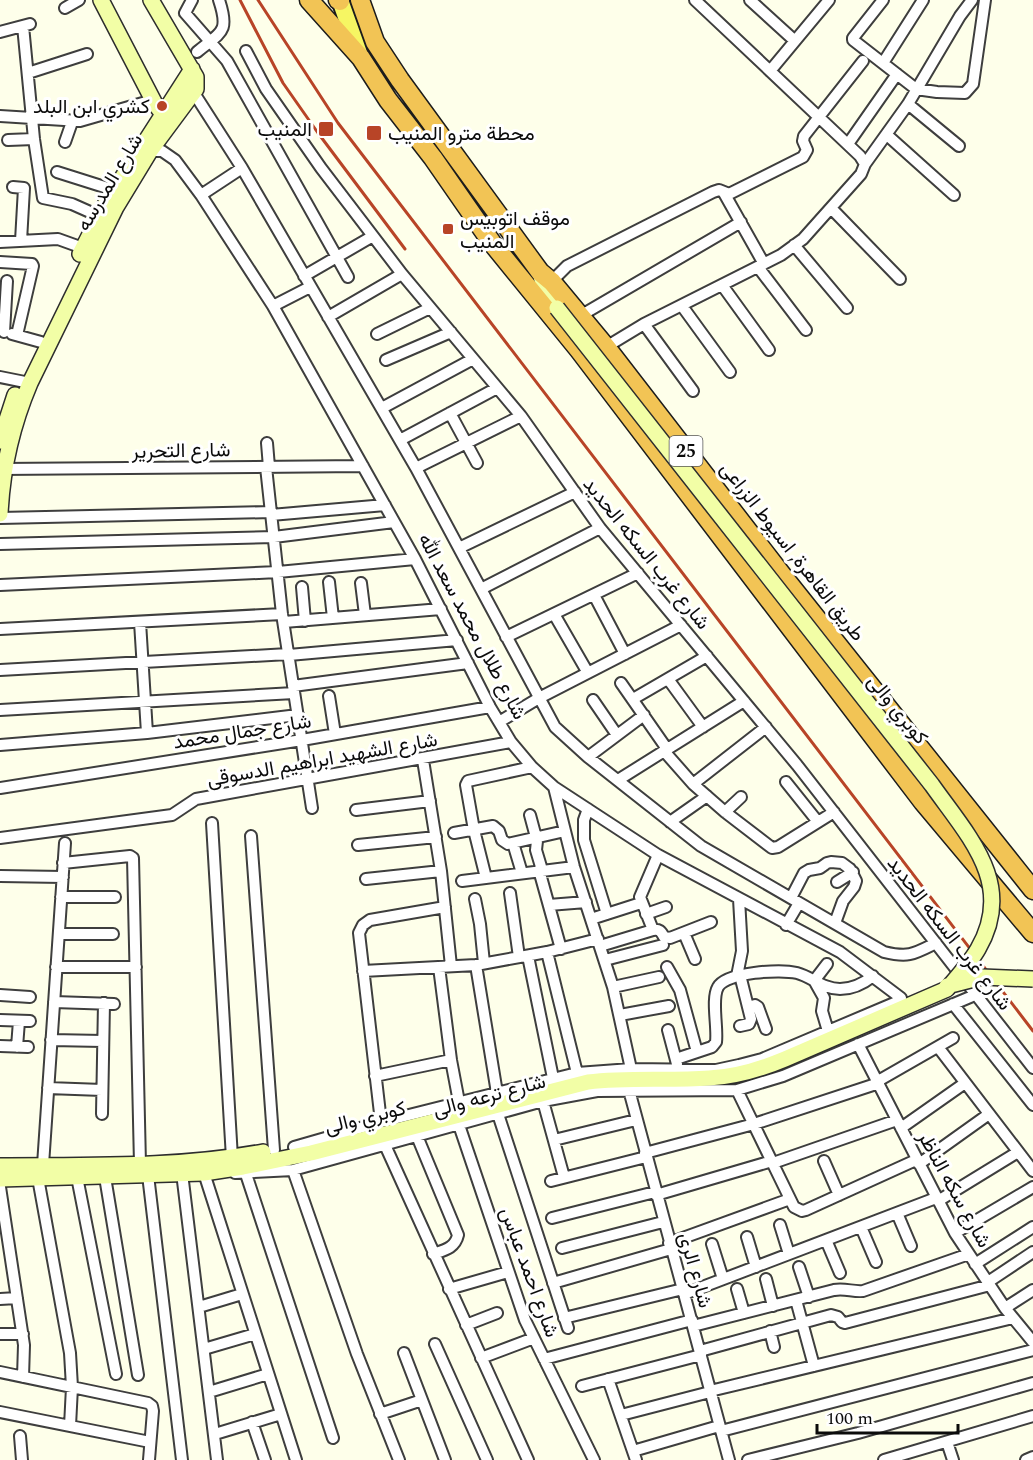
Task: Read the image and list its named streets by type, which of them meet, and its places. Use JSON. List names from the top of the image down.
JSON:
{
  "streets": {
    "highway": ["25", "طريق القاهرة, اسيوط الزراعى"],
    "main road": ["شارع المدرسه", "كوبري والى", "شارع ترعه والى"],
    "street": [
      "شارع التحرير",
      "شارع غرب السكه الحديد",
      "شارع طلال محمد سعد الله",
      "شارع جمال محمد",
      "شارع الشهيد ابراهيم الدسوقى",
      "شارع سكه الناظر",
      "شارع الرى",
      "شارع احمد عباس"
    ]
  },
  "crossings": [
    ["شارع المدرسه", "شارع التحرير"],
    ["شارع المدرسه", "شارع طلال محمد سعد الله"],
    ["شارع التحرير", "شارع طلال محمد سعد الله"],
    ["25", "كوبري والى"],
    ["طريق القاهرة, اسيوط الزراعى", "كوبري والى"],
    ["شارع غرب السكه الحديد", "شارع طلال محمد سعد الله"],
    ["شارع غرب السكه الحديد", "شارع ترعه والى"],
    ["شارع طلال محمد سعد الله", "شارع جمال محمد"],
    ["شارع طلال محمد سعد الله", "شارع الشهيد ابراهيم الدسوقى"],
    ["شارع طلال محمد سعد الله", "شارع ترعه والى"],
    ["كوبري والى", "شارع ترعه والى"],
    ["شارع ترعه والى", "شارع سكه الناظر"],
    ["شارع ترعه والى", "شارع الرى"],
    ["شارع ترعه والى", "شارع احمد عباس"]
  ],
  "places": {
    "other": ["كشري ابن البلد"],
    "transit": ["المنيب", "محطة مترو المنيب", "موقف اتوبيس المنيب"]
  },
  "scale_bar": "100 m"
}
